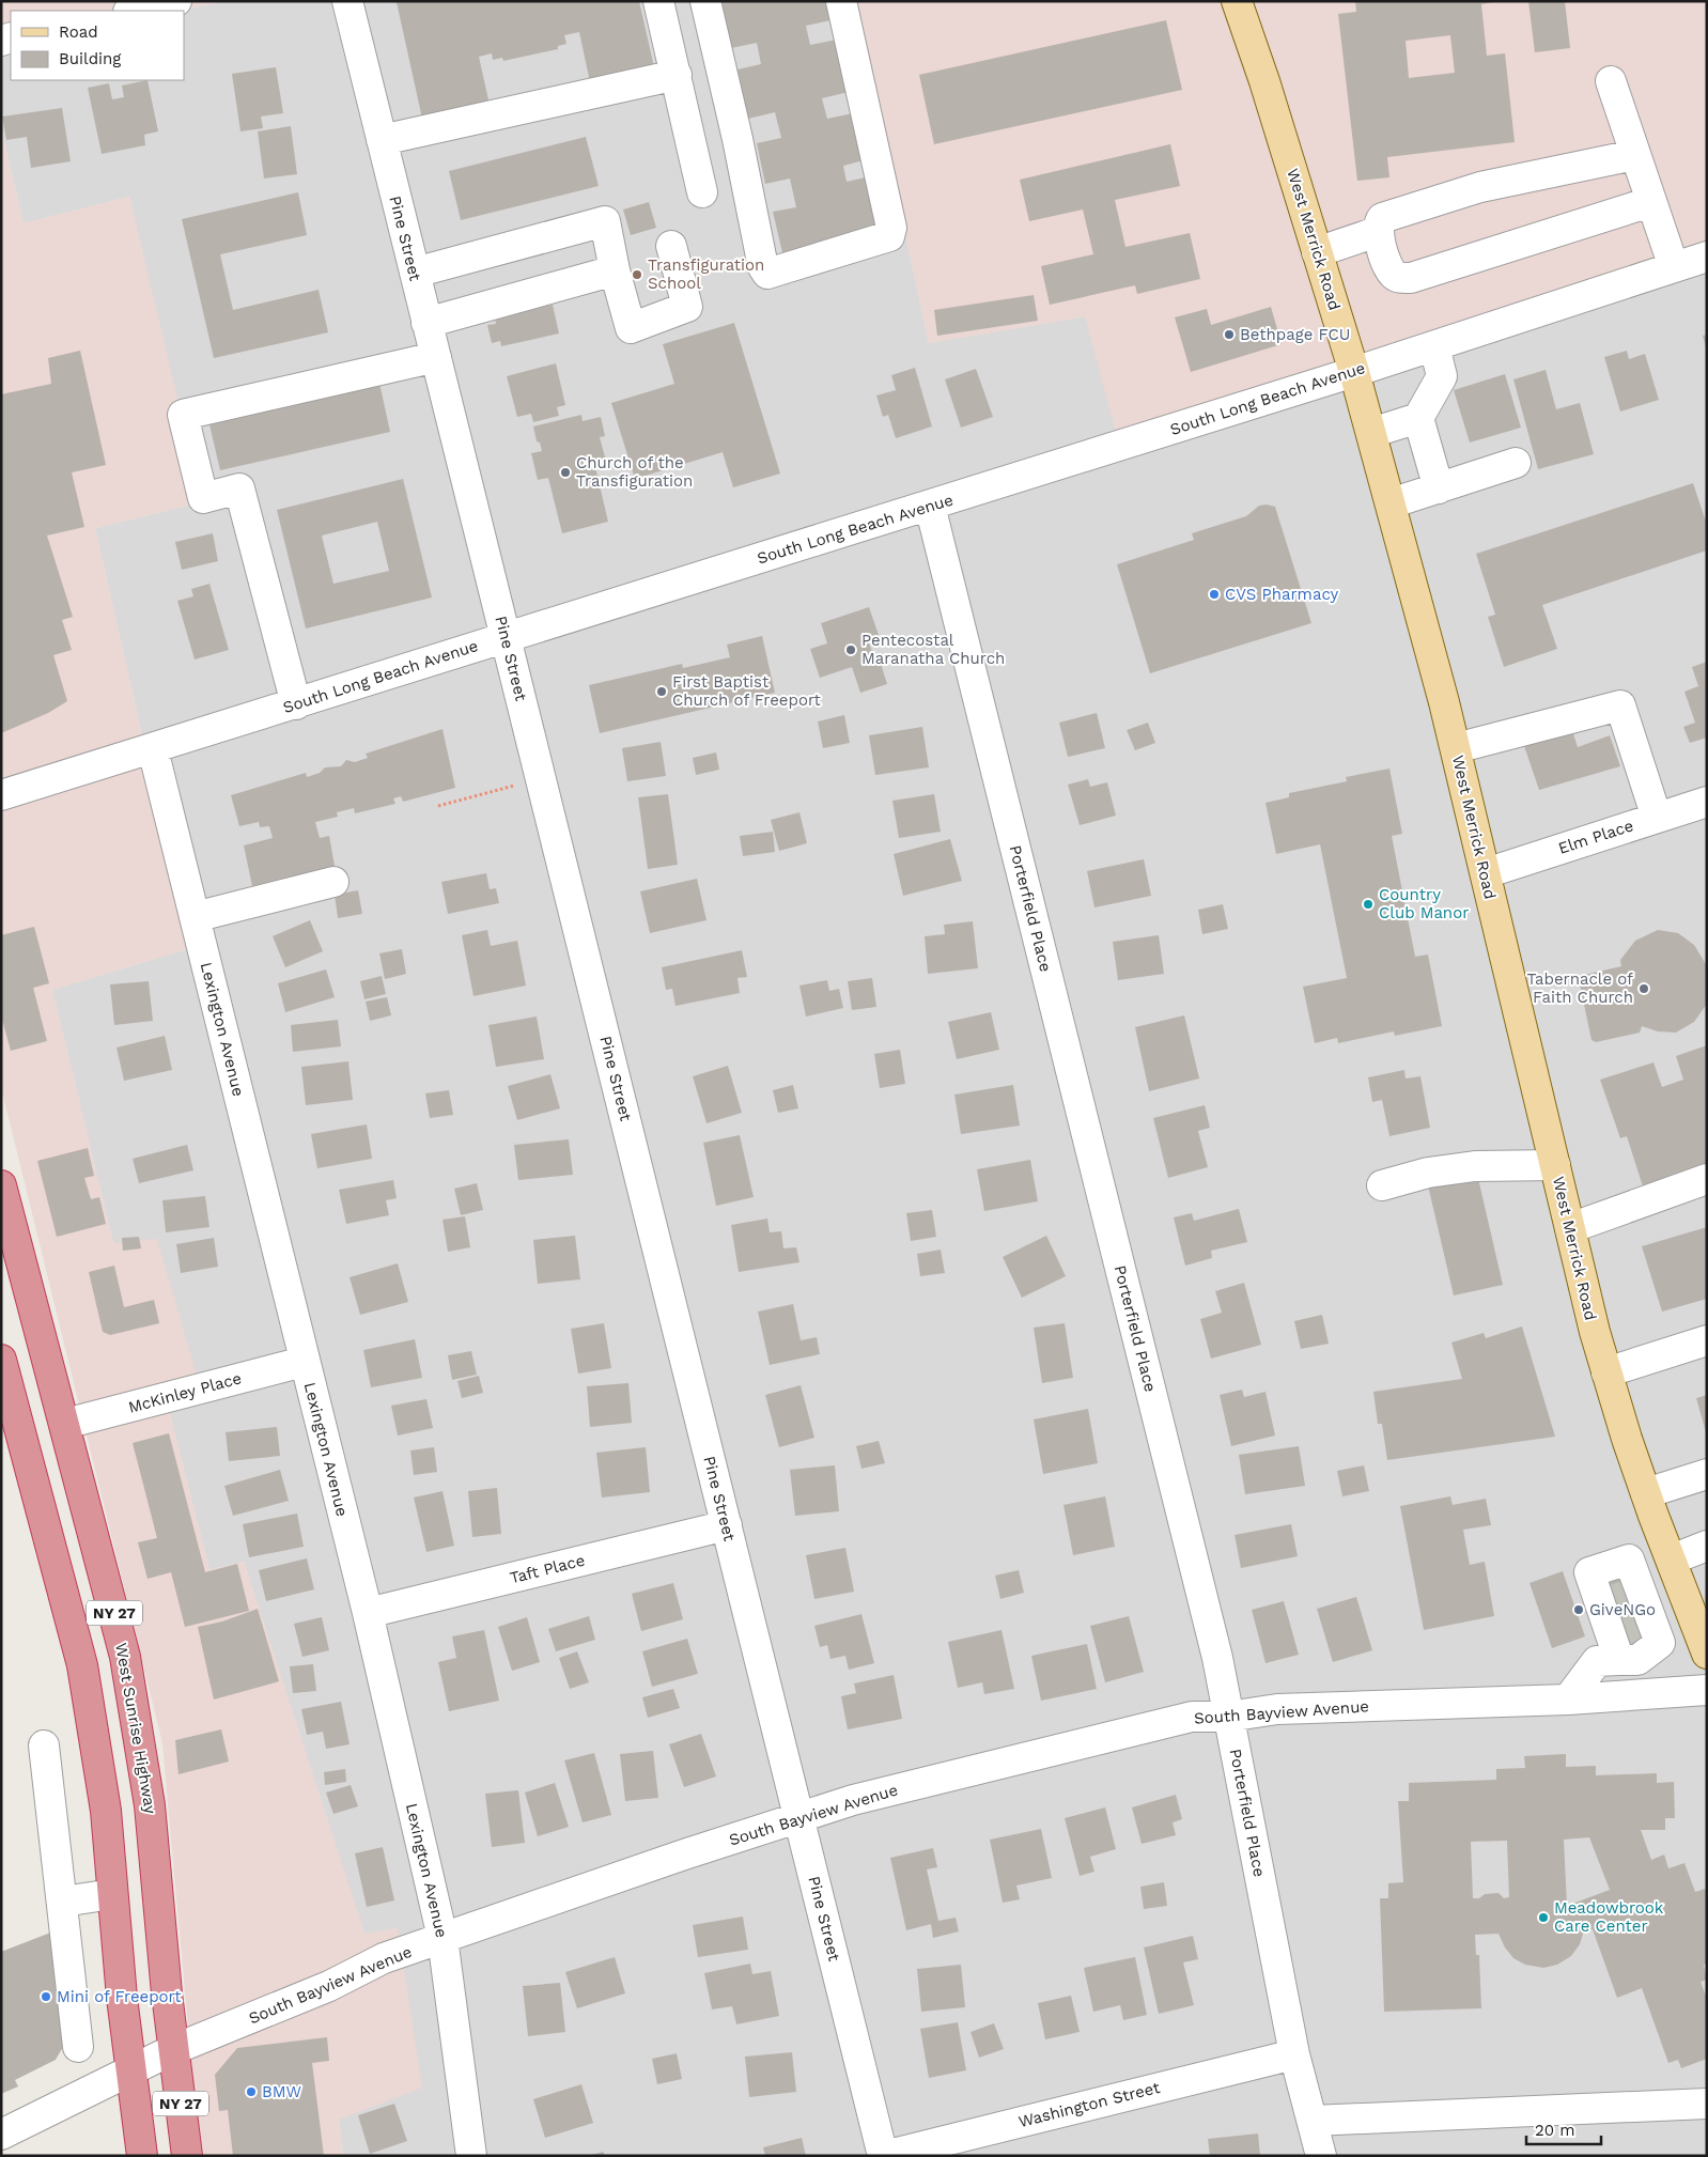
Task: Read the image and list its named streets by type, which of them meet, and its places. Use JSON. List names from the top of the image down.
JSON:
{
  "streets": {
    "highway": ["NY 27", "West Sunrise Highway"],
    "main road": ["West Merrick Road"],
    "street": [
      "Pine Street",
      "South Long Beach Avenue",
      "Elm Place",
      "Porterfield Place",
      "Lexington Avenue",
      "McKinley Place",
      "Taft Place",
      "South Bayview Avenue",
      "Washington Street"
    ]
  },
  "crossings": [
    ["Pine Street", "South Long Beach Avenue"],
    ["Pine Street", "Taft Place"],
    ["Pine Street", "South Bayview Avenue"],
    ["Pine Street", "Washington Street"],
    ["West Merrick Road", "South Long Beach Avenue"],
    ["West Merrick Road", "Elm Place"],
    ["South Long Beach Avenue", "Porterfield Place"],
    ["South Long Beach Avenue", "Lexington Avenue"],
    ["Porterfield Place", "South Bayview Avenue"],
    ["Porterfield Place", "Washington Street"],
    ["Lexington Avenue", "McKinley Place"],
    ["Lexington Avenue", "Taft Place"],
    ["Lexington Avenue", "South Bayview Avenue"],
    ["McKinley Place", "West Sunrise Highway"],
    ["NY 27", "South Bayview Avenue"],
    ["South Bayview Avenue", "West Sunrise Highway"]
  ],
  "places": [
    "Transfiguration School",
    "Bethpage FCU",
    "Church of the Transfiguration",
    "CVS Pharmacy",
    "Pentecostal Maranatha Church",
    "First Baptist Church of Freeport",
    "Country Club Manor",
    "Tabernacle of Faith Church",
    "GiveNGo",
    "Meadowbrook Care Center",
    "Mini of Freeport",
    "BMW"
  ],
  "legend": ["Road", "Building"],
  "scale_bar": "20 m"
}
